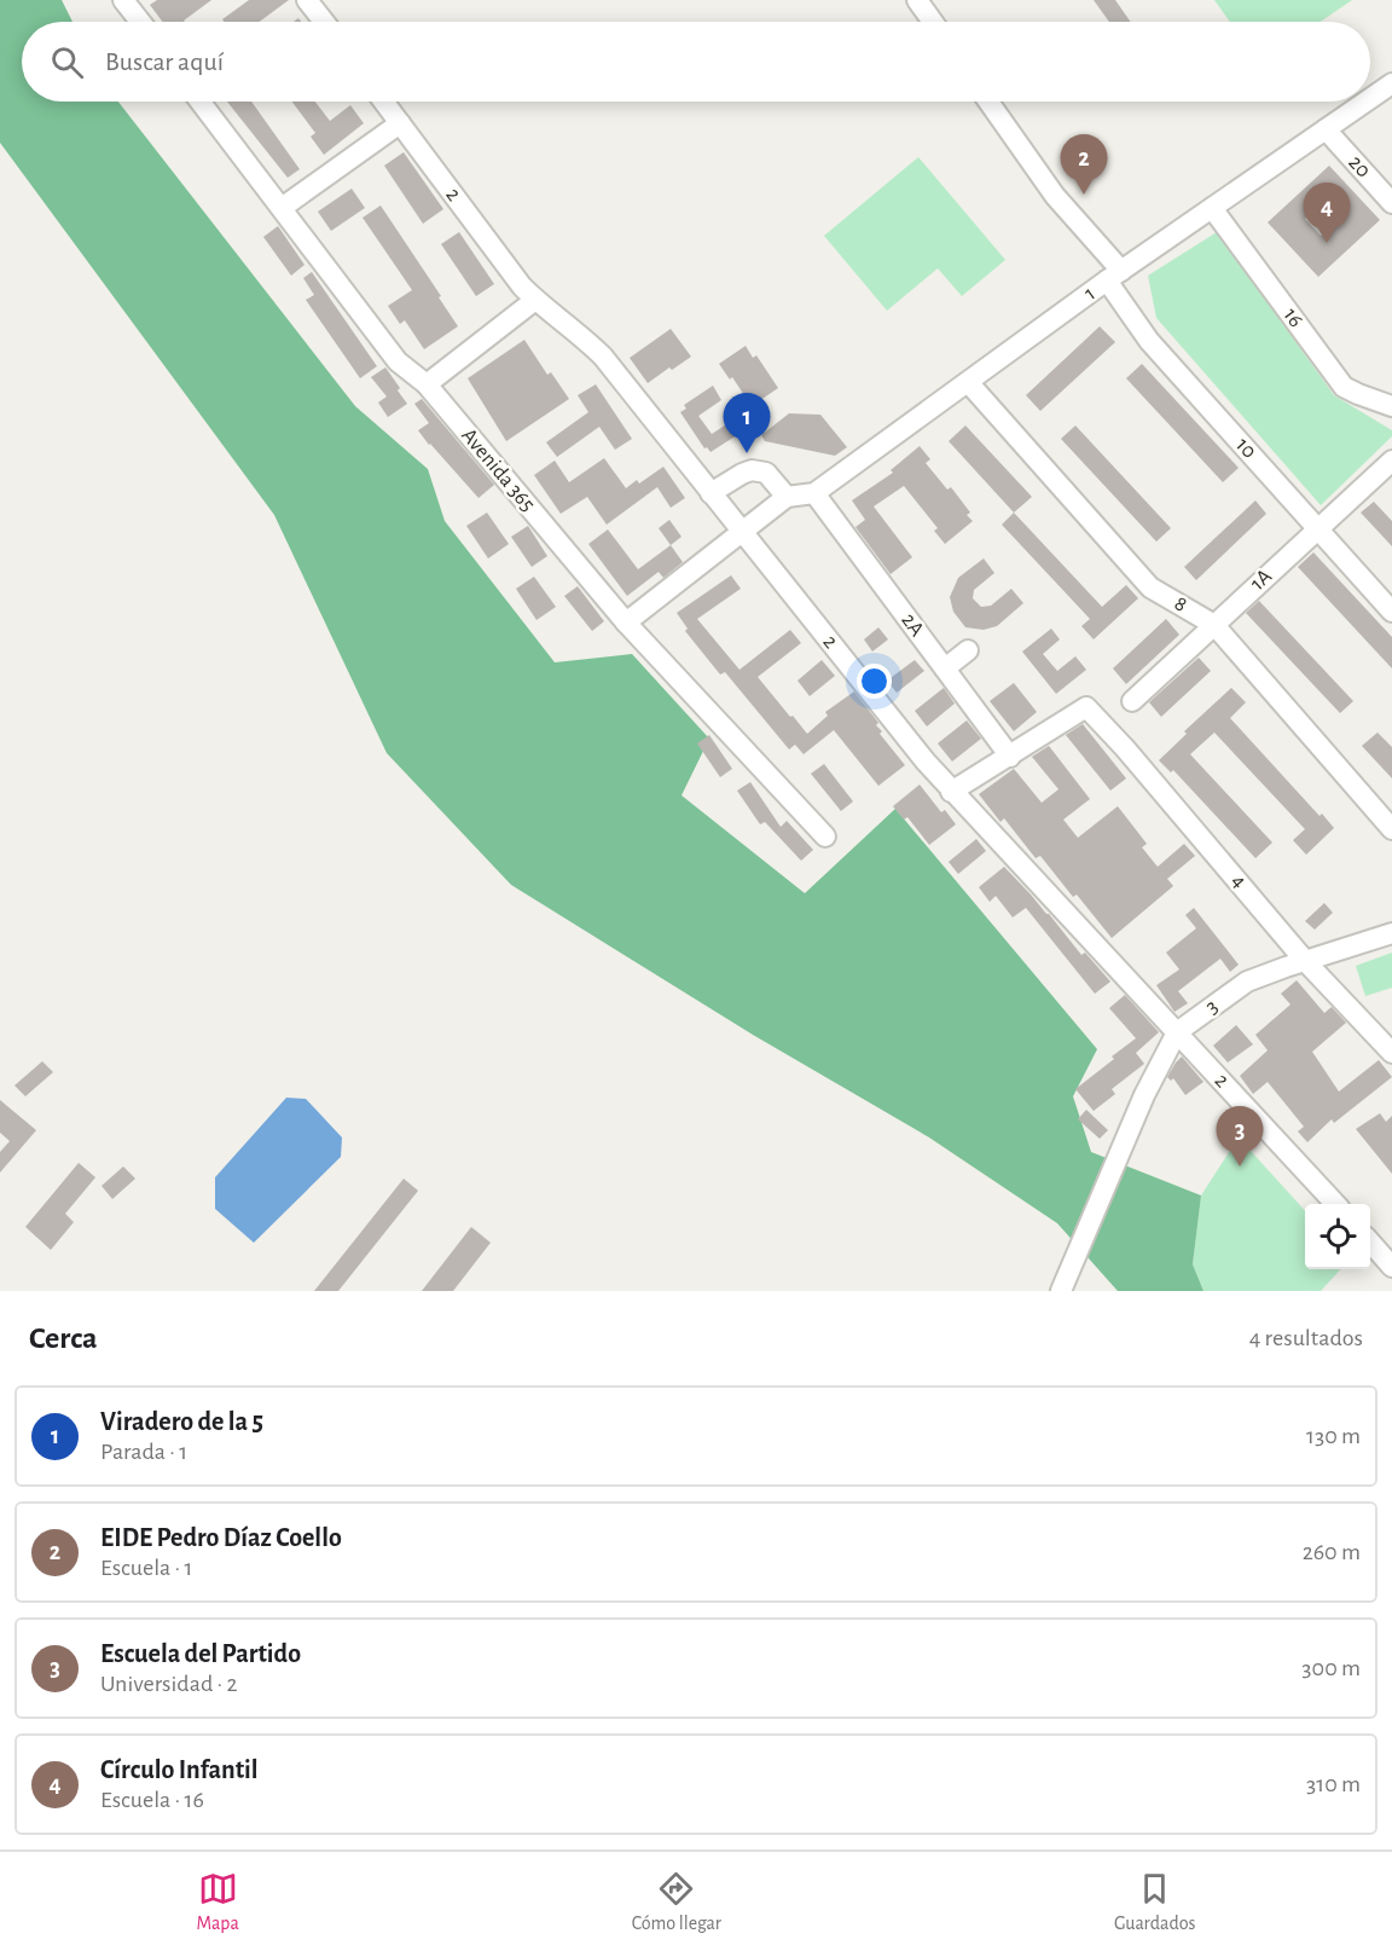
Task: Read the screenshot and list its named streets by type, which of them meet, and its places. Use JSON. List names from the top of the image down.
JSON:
{
  "streets": {
    "street": [
      "20",
      "2",
      "1",
      "16",
      "10",
      "Avenida 365",
      "1A",
      "8",
      "2A",
      "4",
      "3"
    ]
  },
  "crossings": [
    ["20", "1"],
    ["2", "1"],
    ["2", "3"],
    ["1", "16"],
    ["1", "10"],
    ["1", "Avenida 365"],
    ["1", "8"],
    ["1", "2A"],
    ["10", "1A"],
    ["1A", "8"],
    ["2A", "4"],
    ["4", "3"]
  ],
  "page": {
    "search": "Buscar aquí",
    "pins": [
      "2",
      "4",
      "1",
      "3"
    ],
    "heading": ["Cerca", "4 resultados"],
    "list": [
      {
        "mark": "1",
        "name": "Viradero de la 5",
        "note": "Parada · 1",
        "value": "130 m"
      },
      {
        "mark": "2",
        "name": "EIDE Pedro Díaz Coello",
        "note": "Escuela · 1",
        "value": "260 m"
      },
      {
        "mark": "3",
        "name": "Escuela del Partido",
        "note": "Universidad · 2",
        "value": "300 m"
      },
      {
        "mark": "4",
        "name": "Círculo Infantil",
        "note": "Escuela · 16",
        "value": "310 m"
      }
    ],
    "nav": ["Mapa", "Cómo llegar", "Guardados"]
  }
}
